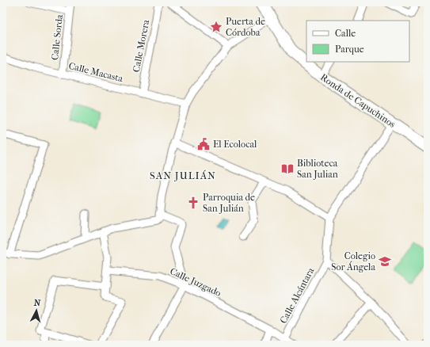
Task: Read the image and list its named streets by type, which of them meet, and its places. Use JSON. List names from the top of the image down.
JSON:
{
  "streets": {
    "main road": ["Ronda de Capuchinos"],
    "street": [
      "Calle Sorda",
      "Calle Morera",
      "Calle Macasta",
      "Calle Juzgado",
      "Calle Alcántara"
    ]
  },
  "crossings": [
    ["Calle Sorda", "Calle Macasta"],
    ["Calle Morera", "Calle Macasta"],
    ["Calle Juzgado", "Calle Alcántara"]
  ],
  "districts": ["SAN JULIÁN"],
  "places": {
    "place": ["Puerta de Córdoba"],
    "public building": ["El Ecolocal"],
    "library": ["Biblioteca San Julian"],
    "church": ["Parroquia de San Julián"],
    "school or university": ["Colegio Sor Ángela"]
  },
  "legend": ["Calle", "Parque"],
  "north": "top"
}
